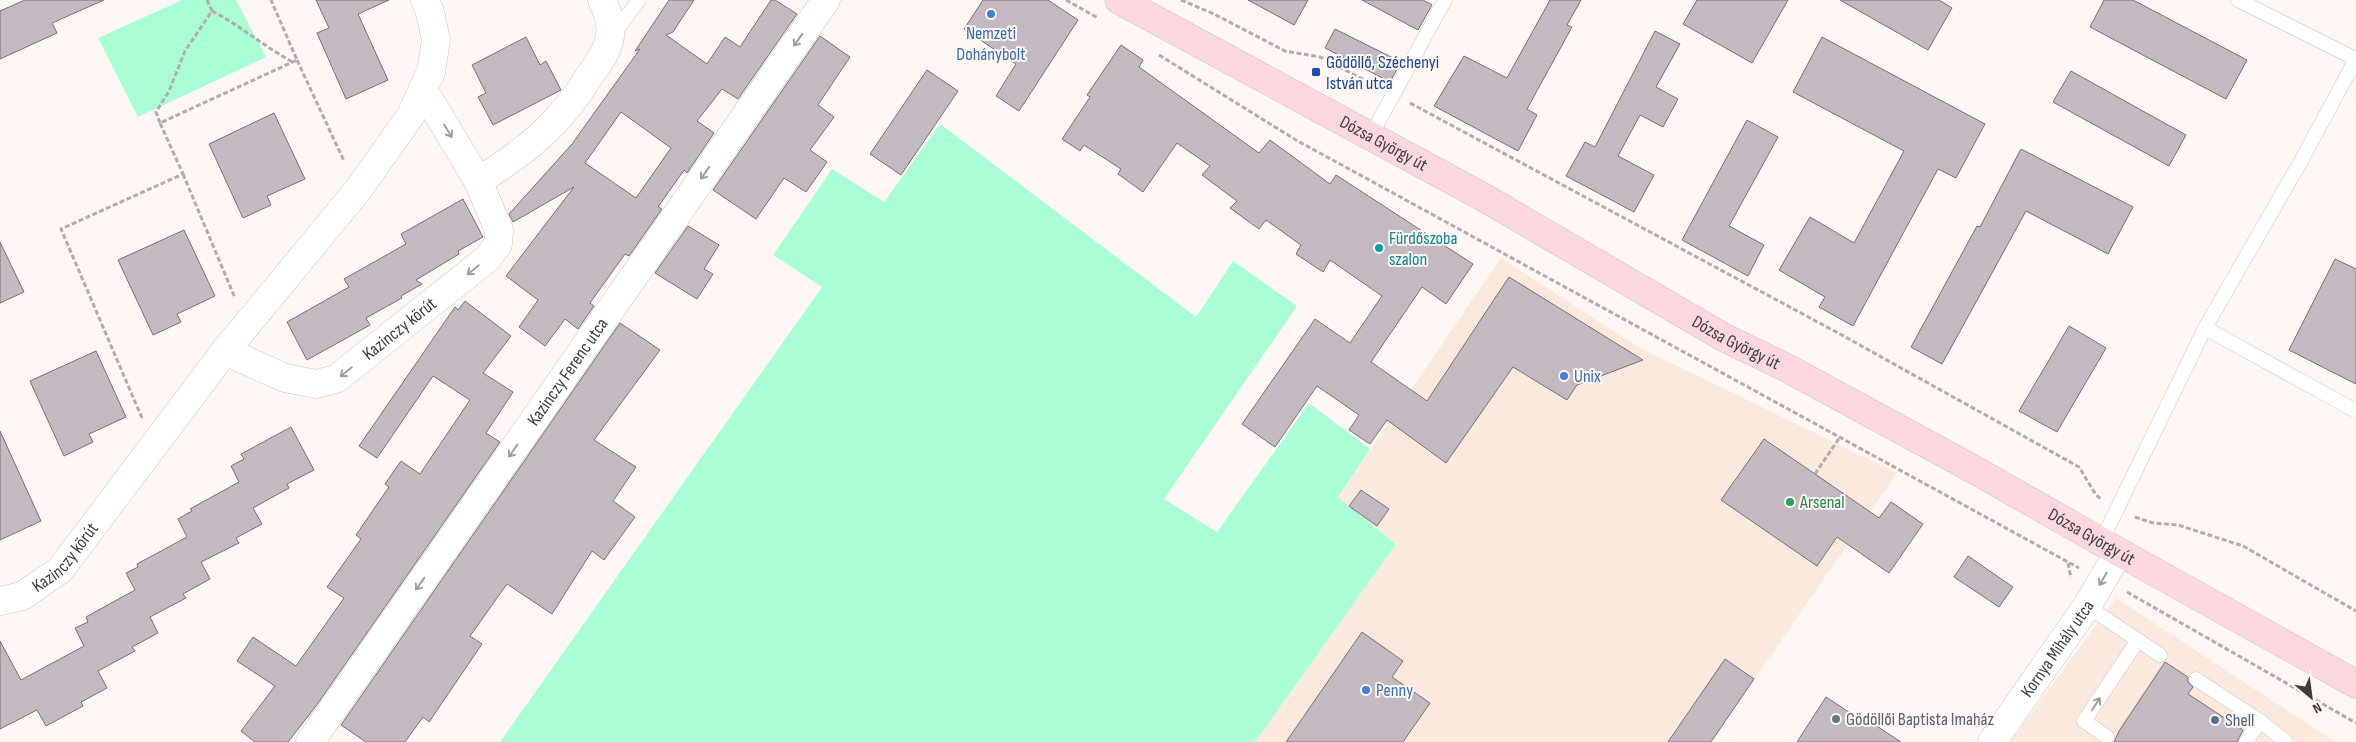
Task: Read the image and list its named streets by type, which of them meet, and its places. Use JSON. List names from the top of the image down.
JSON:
{
  "streets": {
    "main road": ["Dózsa György út"],
    "street": ["Kazinczy körút", "Kazinczy Ferenc utca", "Kornya Mihály utca"]
  },
  "crossings": [
    ["Dózsa György út", "Kornya Mihály utca"]
  ],
  "one_way": ["Kazinczy Ferenc utca"],
  "places": {
    "other": [
      "Nemzeti Dohánybolt",
      "Fürdőszoba szalon",
      "Unix",
      "Arsenal",
      "Penny",
      "Gödöllői Baptista Imaház",
      "Shell"
    ],
    "transit": ["Gödöllő, Széchenyi István utca"]
  },
  "north": "bottom right"
}
